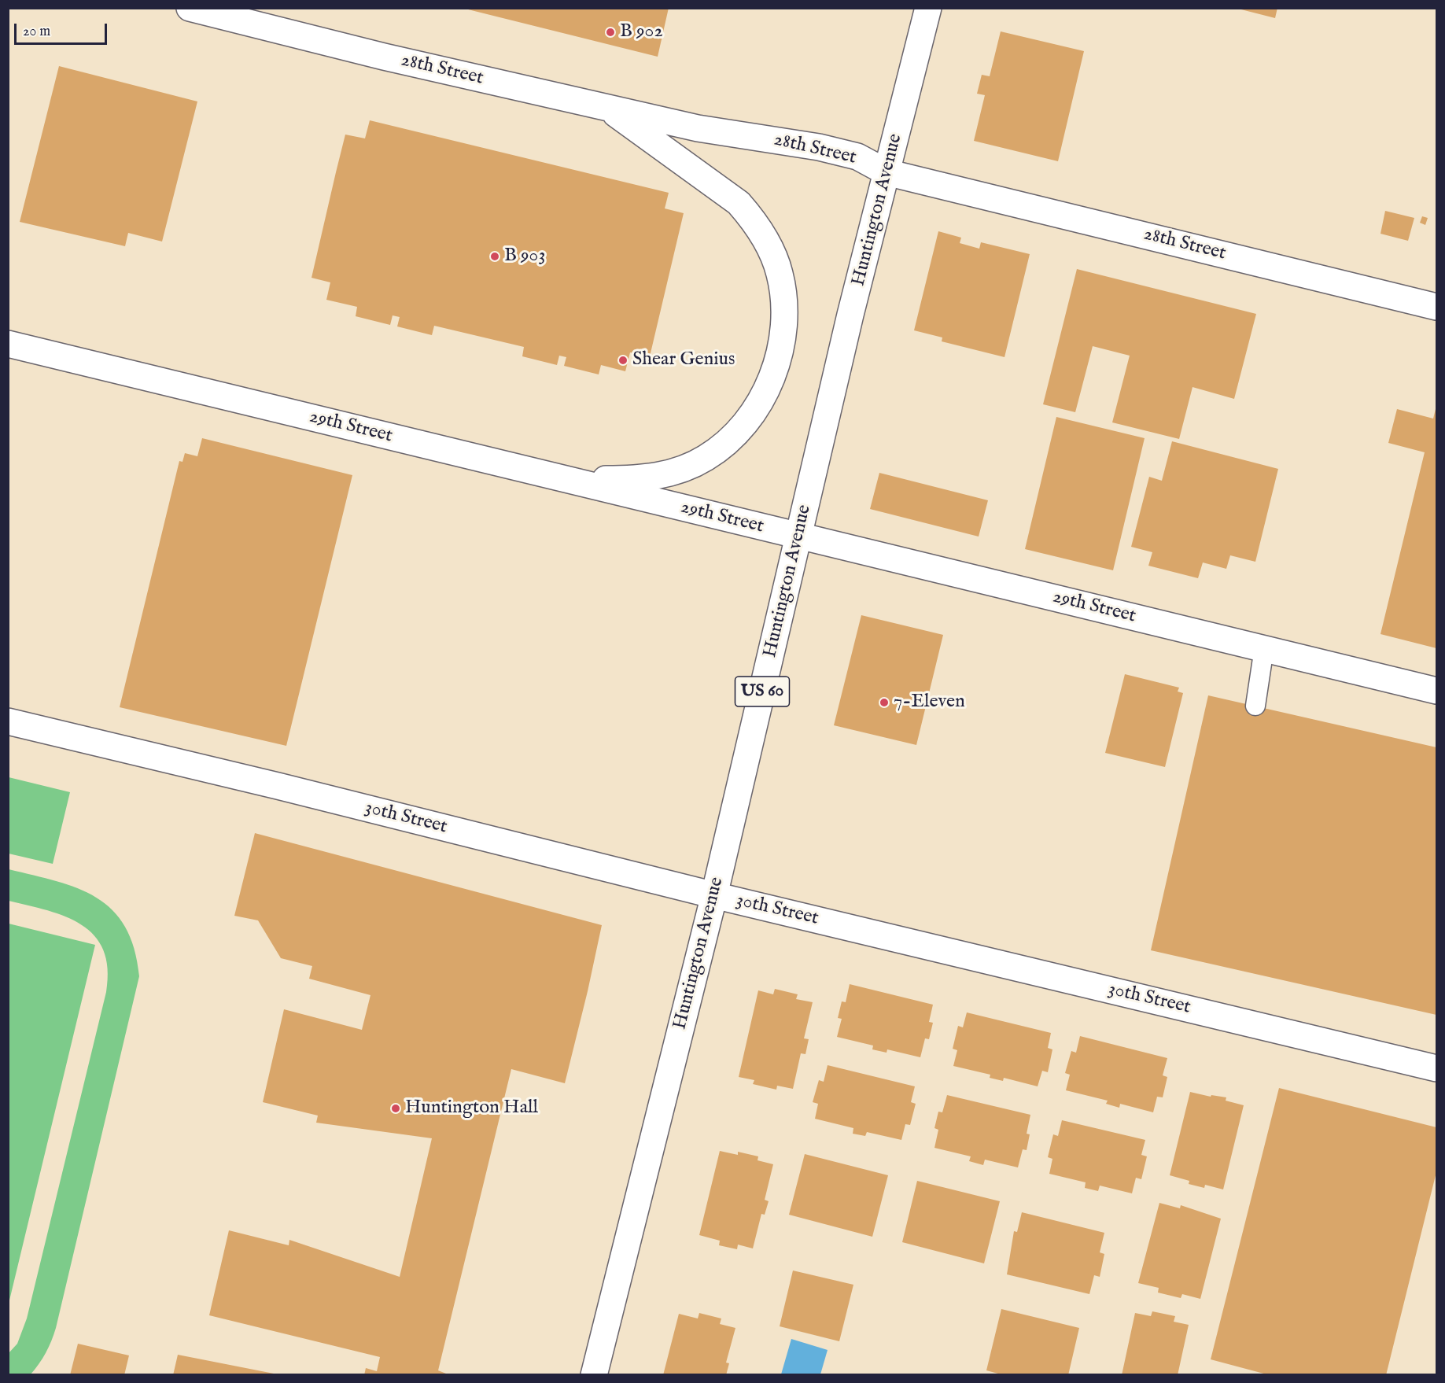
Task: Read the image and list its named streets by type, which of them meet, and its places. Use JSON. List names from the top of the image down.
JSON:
{
  "streets": {
    "main road": [
      "28th Street",
      "Huntington Avenue",
      "29th Street",
      "US 60",
      "30th Street"
    ]
  },
  "crossings": [
    ["28th Street", "Huntington Avenue"],
    ["Huntington Avenue", "29th Street"],
    ["Huntington Avenue", "30th Street"]
  ],
  "places": [
    "B 902",
    "B 903",
    "Shear Genius",
    "7-Eleven",
    "Huntington Hall"
  ],
  "scale_bar": "20 m"
}
